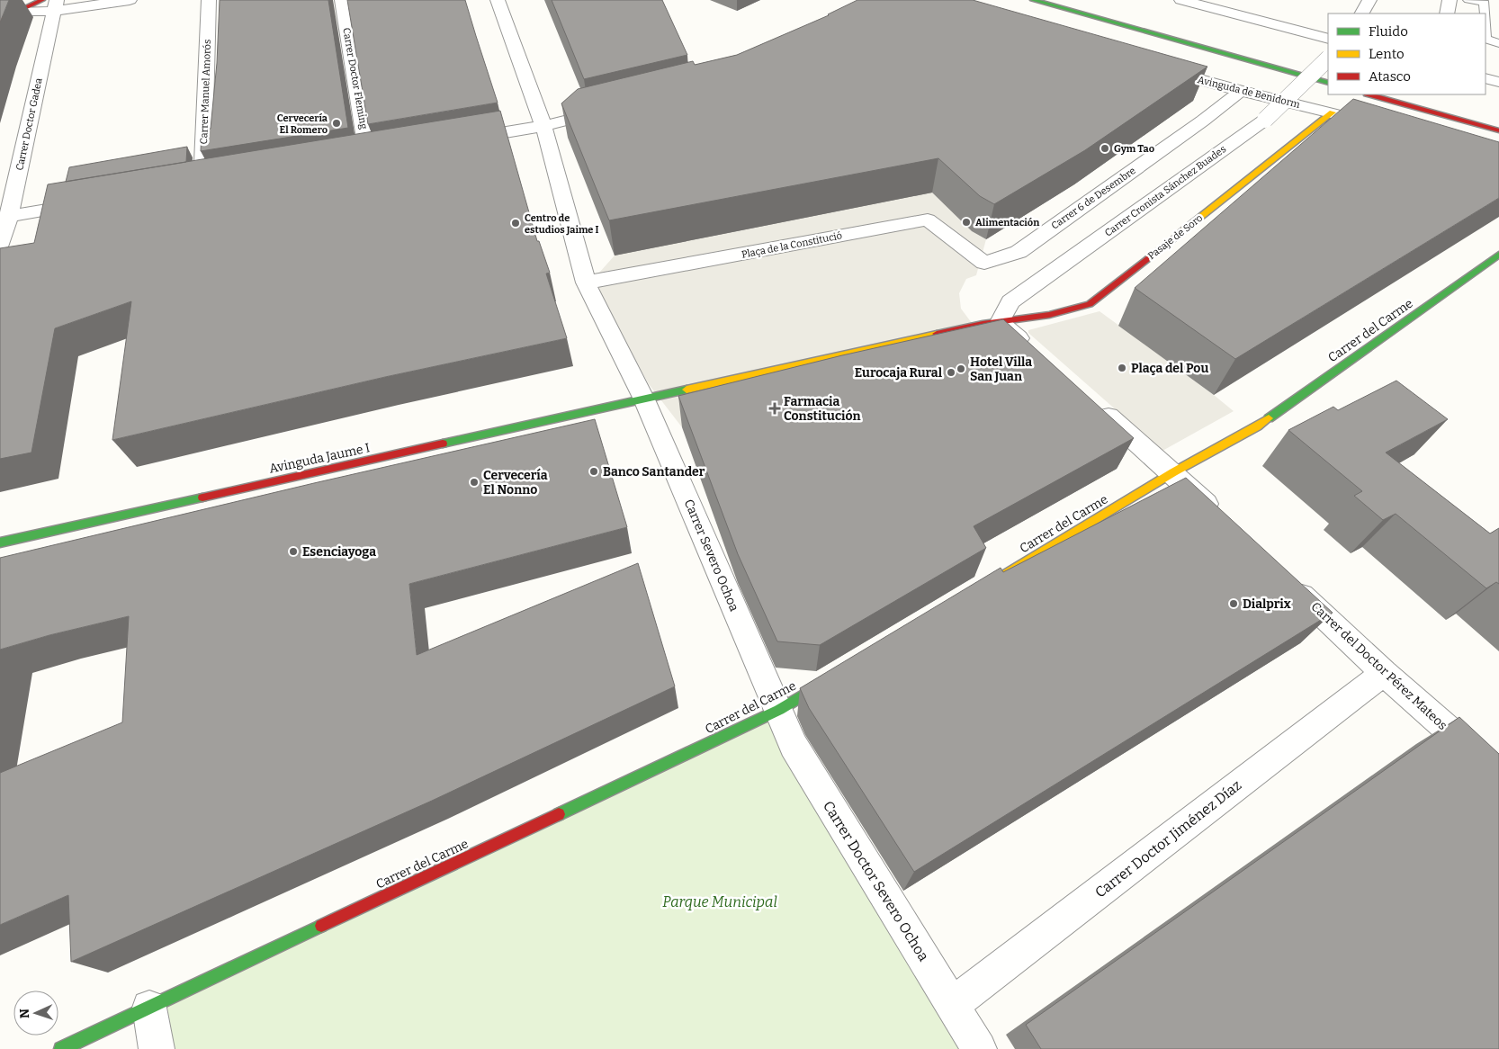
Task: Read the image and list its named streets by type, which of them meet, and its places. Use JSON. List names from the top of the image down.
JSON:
{
  "streets": {
    "street": [
      "Carrer Doctor Fleming",
      "Carrer Manuel Amorós",
      "Avinguda de Benidorm",
      "Carrer Doctor Gadea",
      "Carrer Cronista Sánchez Buades",
      "Carrer 6 de Desembre",
      "Pasaje de Soro",
      "Plaça de la Constitució",
      "Carrer del Carme",
      "Avinguda Jaume I",
      "Carrer Severo Ochoa",
      "Carrer del Doctor Pérez Mateos",
      "Carrer Doctor Jiménez Díaz",
      "Carrer Doctor Severo Ochoa"
    ]
  },
  "crossings": [
    ["Avinguda de Benidorm", "Carrer 6 de Desembre"],
    ["Avinguda de Benidorm", "Pasaje de Soro"],
    ["Carrer Cronista Sánchez Buades", "Pasaje de Soro"],
    ["Carrer 6 de Desembre", "Plaça de la Constitució"],
    ["Plaça de la Constitució", "Carrer Severo Ochoa"],
    ["Carrer del Carme", "Carrer Severo Ochoa"],
    ["Carrer del Carme", "Carrer Doctor Severo Ochoa"],
    ["Avinguda Jaume I", "Carrer Severo Ochoa"],
    ["Carrer Severo Ochoa", "Carrer Doctor Severo Ochoa"],
    ["Carrer del Doctor Pérez Mateos", "Carrer Doctor Jiménez Díaz"],
    ["Carrer Doctor Jiménez Díaz", "Carrer Doctor Severo Ochoa"]
  ],
  "parks": ["Parque Municipal"],
  "places": {
    "other": [
      "Cervecería El Romero",
      "Gym Tao",
      "Alimentación",
      "Centro de estudios Jaime I",
      "Plaça del Pou",
      "Hotel Villa San Juan",
      "Eurocaja Rural",
      "Banco Santander",
      "Cervecería El Nonno",
      "Esenciayoga",
      "Dialprix"
    ],
    "health": ["Farmacia Constitución"]
  },
  "legend": ["Fluido", "Lento", "Atasco"],
  "north": "left"
}
